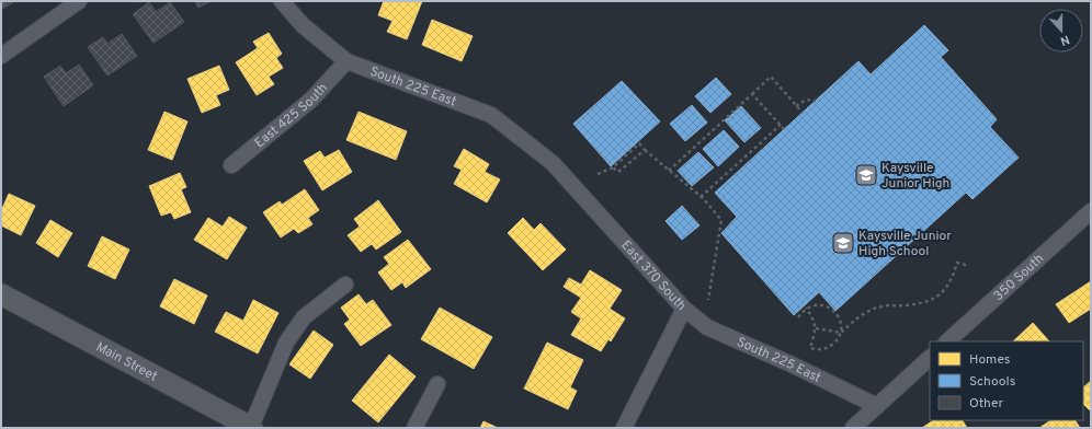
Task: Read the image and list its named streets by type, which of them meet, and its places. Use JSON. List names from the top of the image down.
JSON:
{
  "streets": {
    "main road": ["Main Street"],
    "street": [
      "South 225 East",
      "East 425 South",
      "East 370 South",
      "350 South"
    ]
  },
  "crossings": [
    ["South 225 East", "East 425 South"],
    ["South 225 East", "East 370 South"]
  ],
  "places": {
    "school or university": ["Kaysville Junior High", "Kaysville Junior High School"]
  },
  "legend": ["Homes", "Schools", "Other"],
  "north": "bottom"
}
